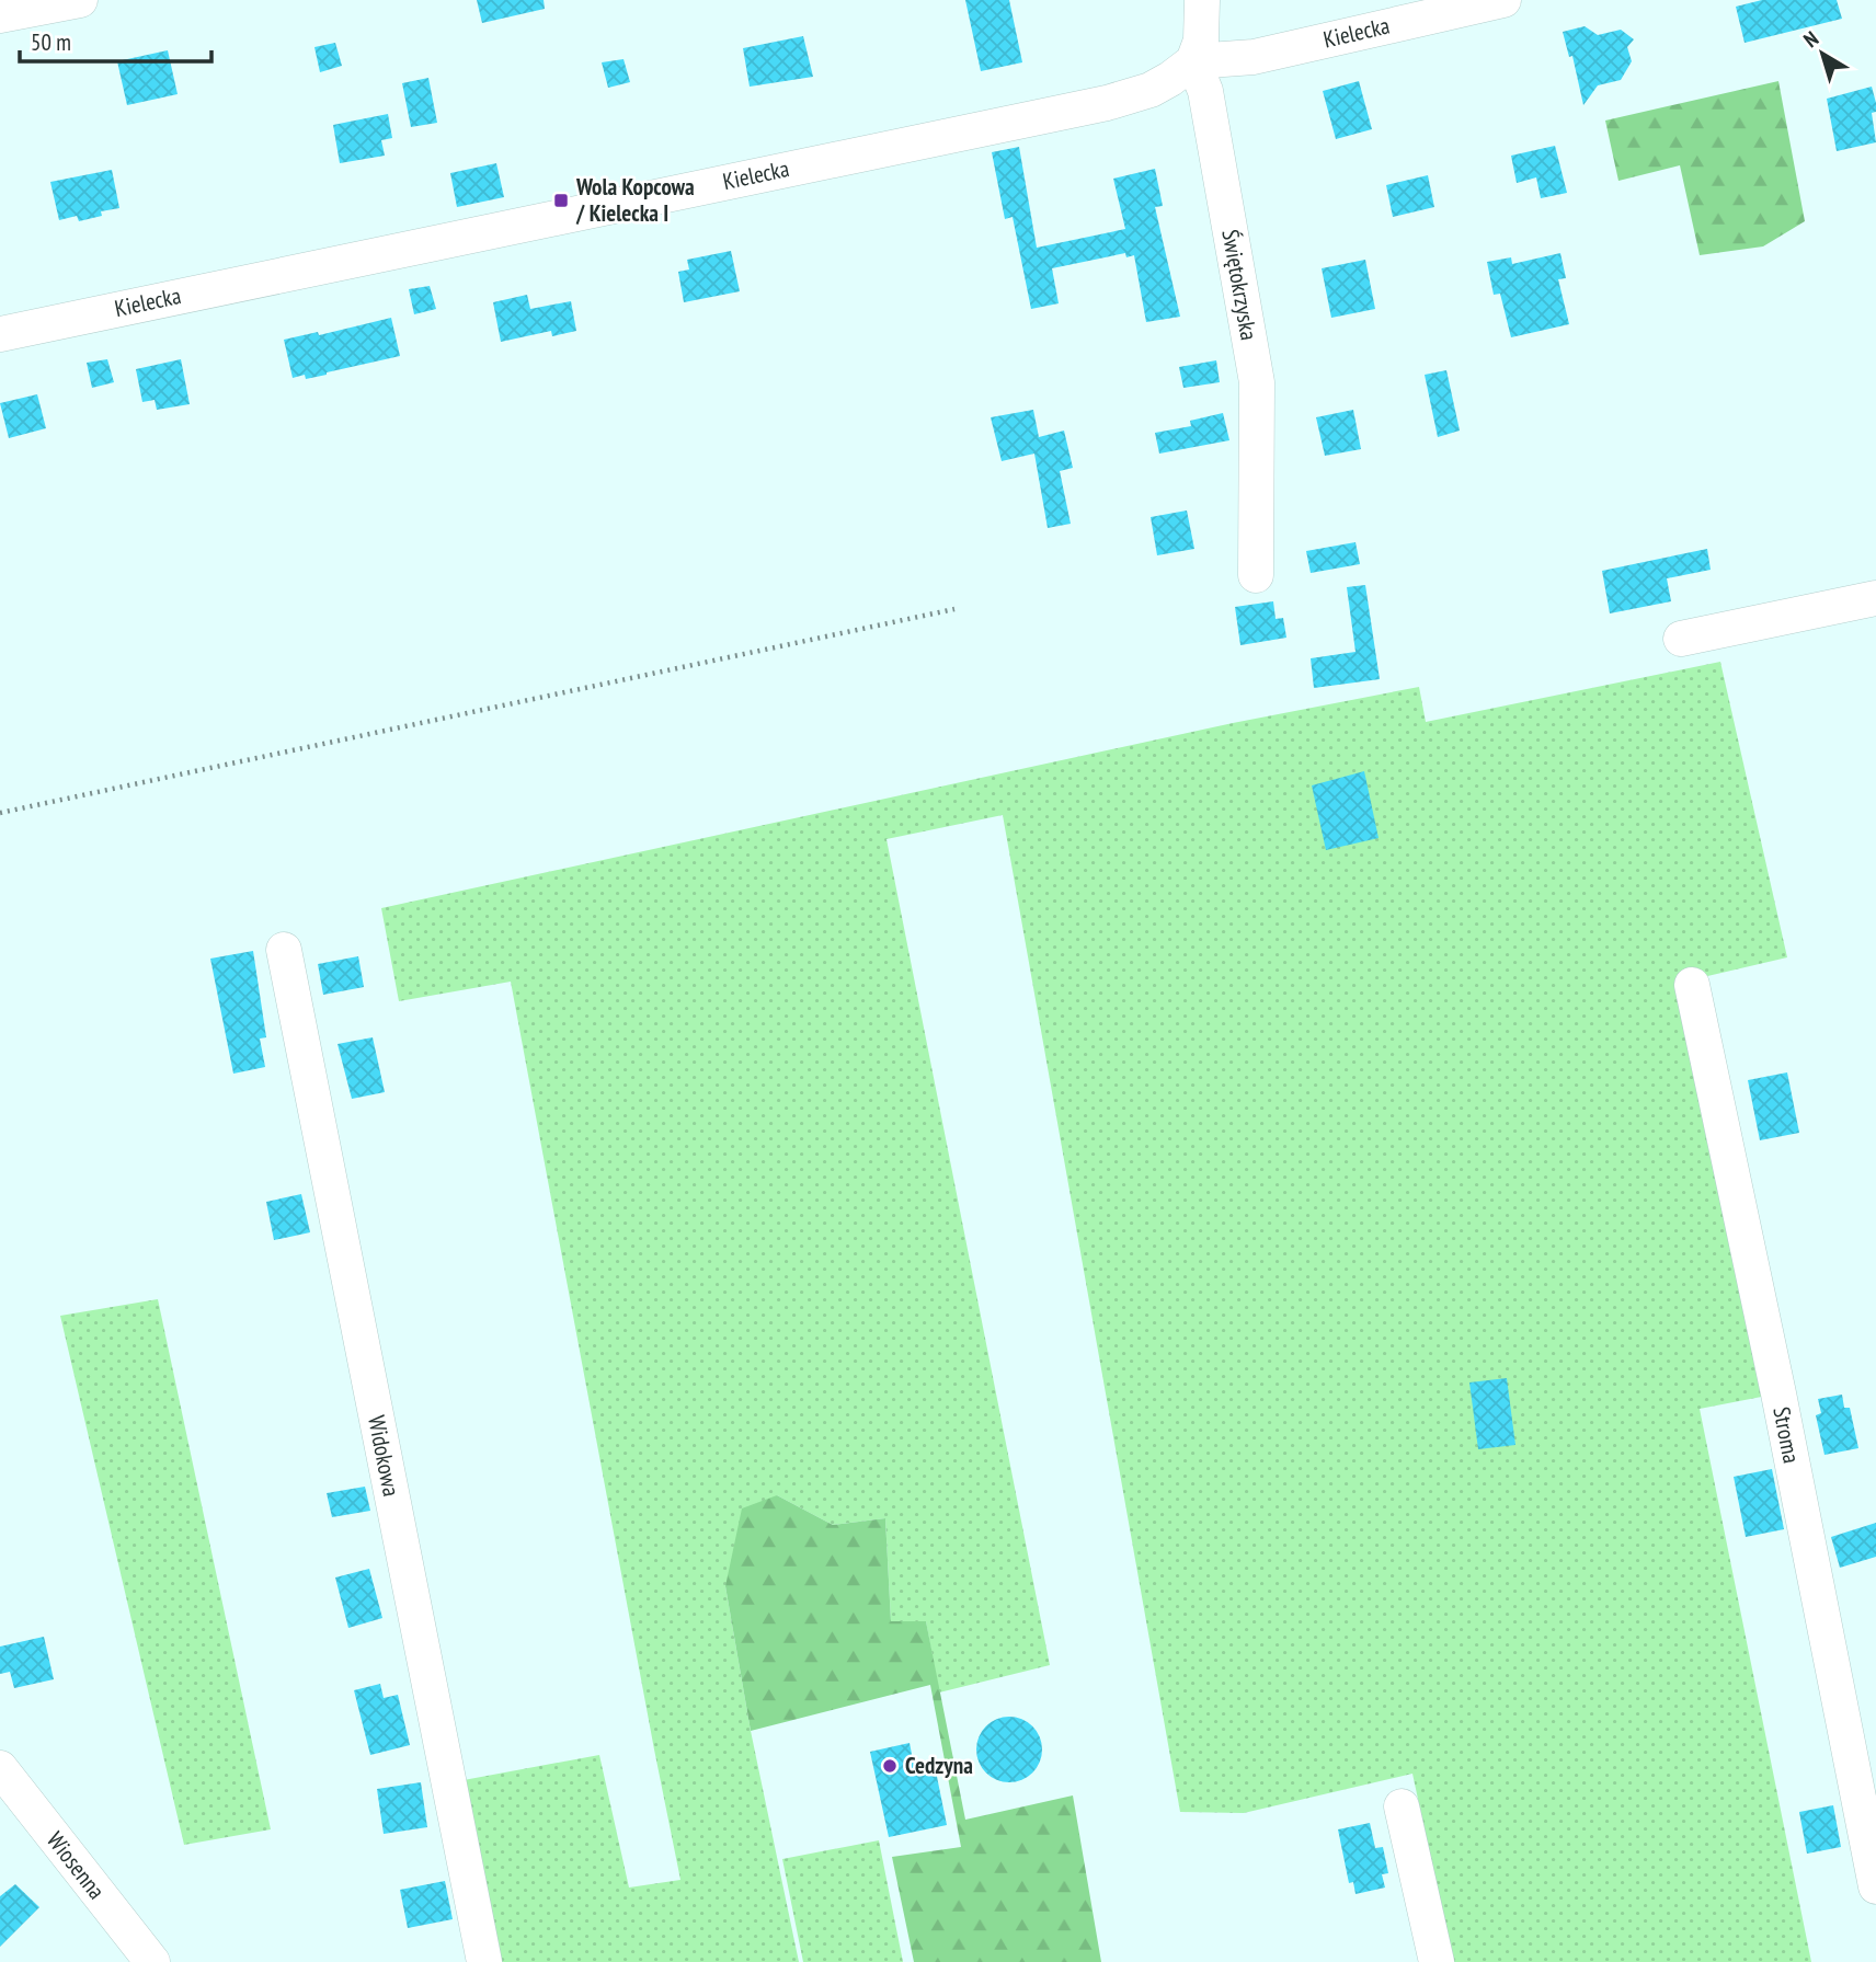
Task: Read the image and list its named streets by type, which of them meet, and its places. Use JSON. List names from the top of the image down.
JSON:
{
  "streets": {
    "street": [
      "Kielecka",
      "Świętokrzyska",
      "Stroma",
      "Widokowa",
      "Wiosenna"
    ]
  },
  "crossings": [
    ["Kielecka", "Świętokrzyska"]
  ],
  "places": {
    "transit": ["Wola Kopcowa / Kielecka I"],
    "other": ["Cedzyna"]
  },
  "scale_bar": "50 m",
  "north": "top left"
}
